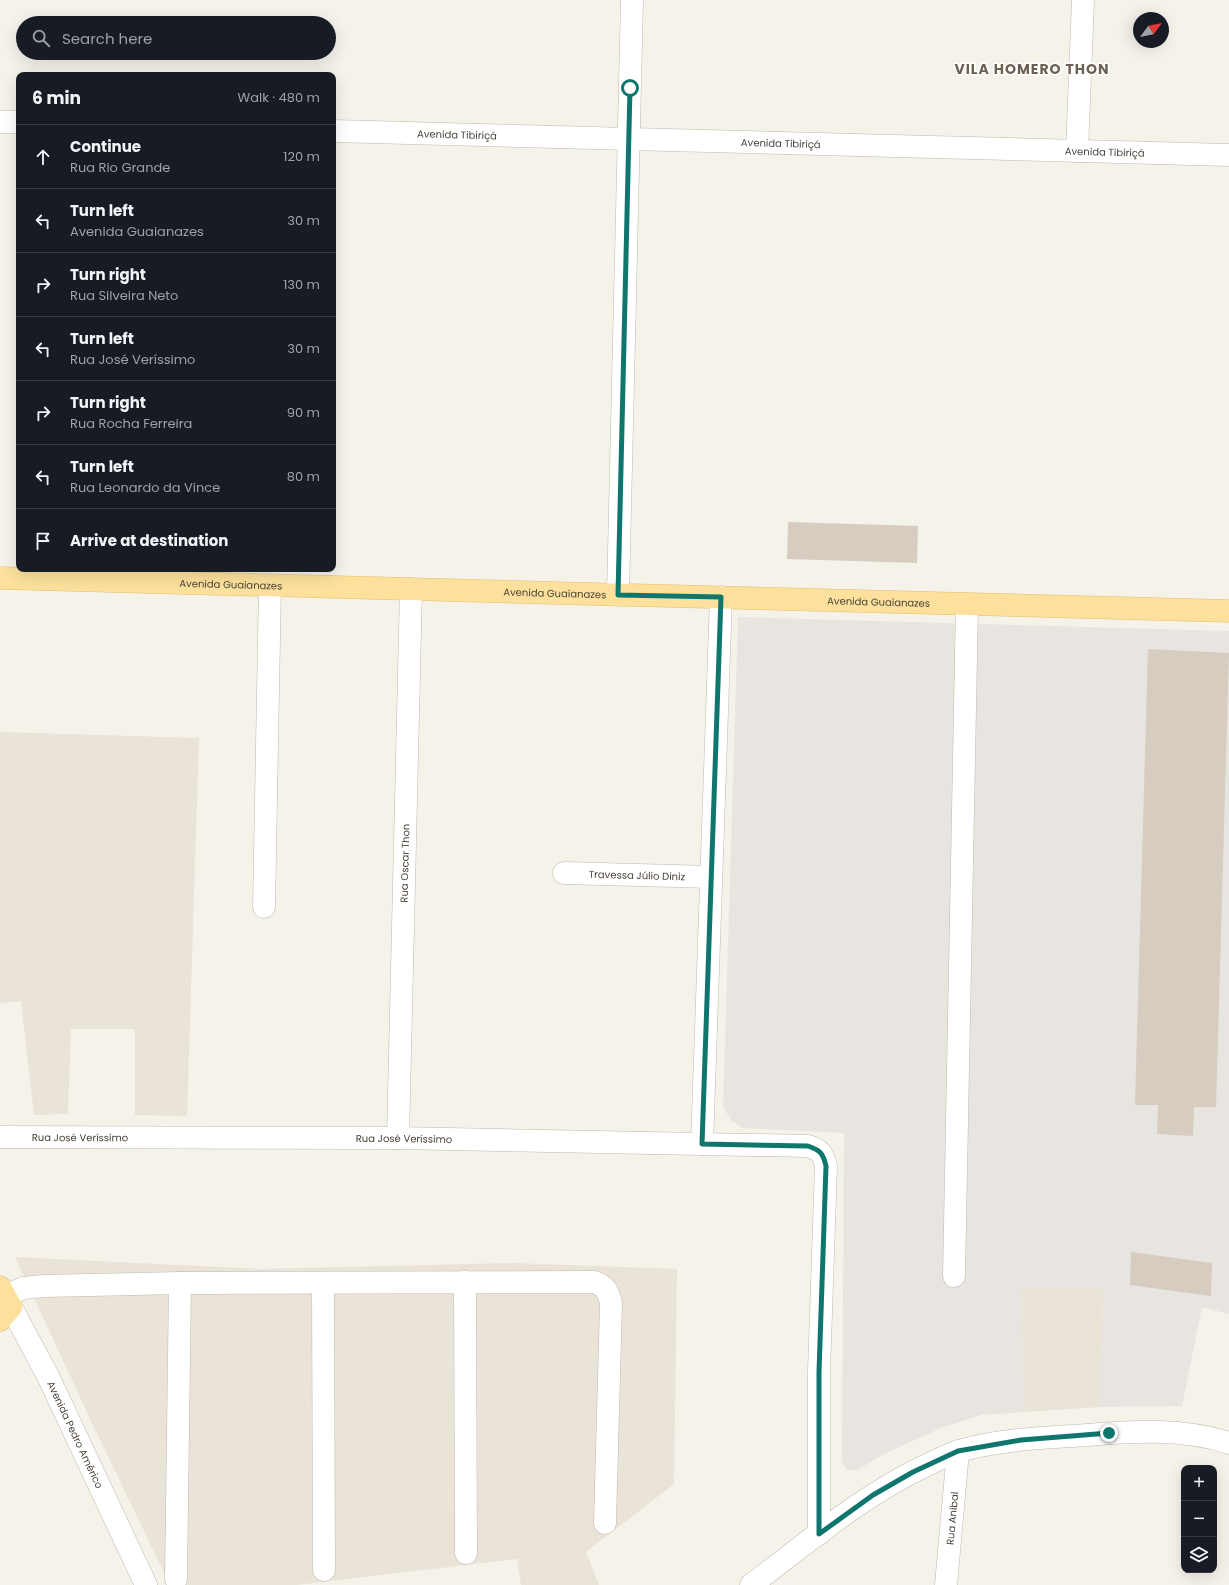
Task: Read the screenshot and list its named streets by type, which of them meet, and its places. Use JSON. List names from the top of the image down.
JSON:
{
  "streets": {
    "main road": ["Avenida Guaianazes"],
    "street": [
      "Avenida Tibiriçá",
      "Rua Oscar Thon",
      "Travessa Júlio Diniz",
      "Rua José Veríssimo",
      "Avenida Pedro Américo",
      "Rua Aníbal"
    ]
  },
  "crossings": [
    ["Avenida Guaianazes", "Rua Oscar Thon"],
    ["Rua Oscar Thon", "Rua José Veríssimo"]
  ],
  "districts": ["VILA HOMERO THON"],
  "north": "top right",
  "page": {
    "search": "Search here",
    "heading": ["6 min", "Walk · 480 m"],
    "list": [
      ["Continue", "Rua Rio Grande", "120 m"],
      ["Turn left", "Avenida Guaianazes", "30 m"],
      ["Turn right", "Rua Silveira Neto", "130 m"],
      ["Turn left", "Rua José Veríssimo", "30 m"],
      ["Turn right", "Rua Rocha Ferreira", "90 m"],
      ["Turn left", "Rua Leonardo da Vince", "80 m"],
      "Arrive at destination"
    ],
    "map_buttons": ["+", "−"]
  }
}
